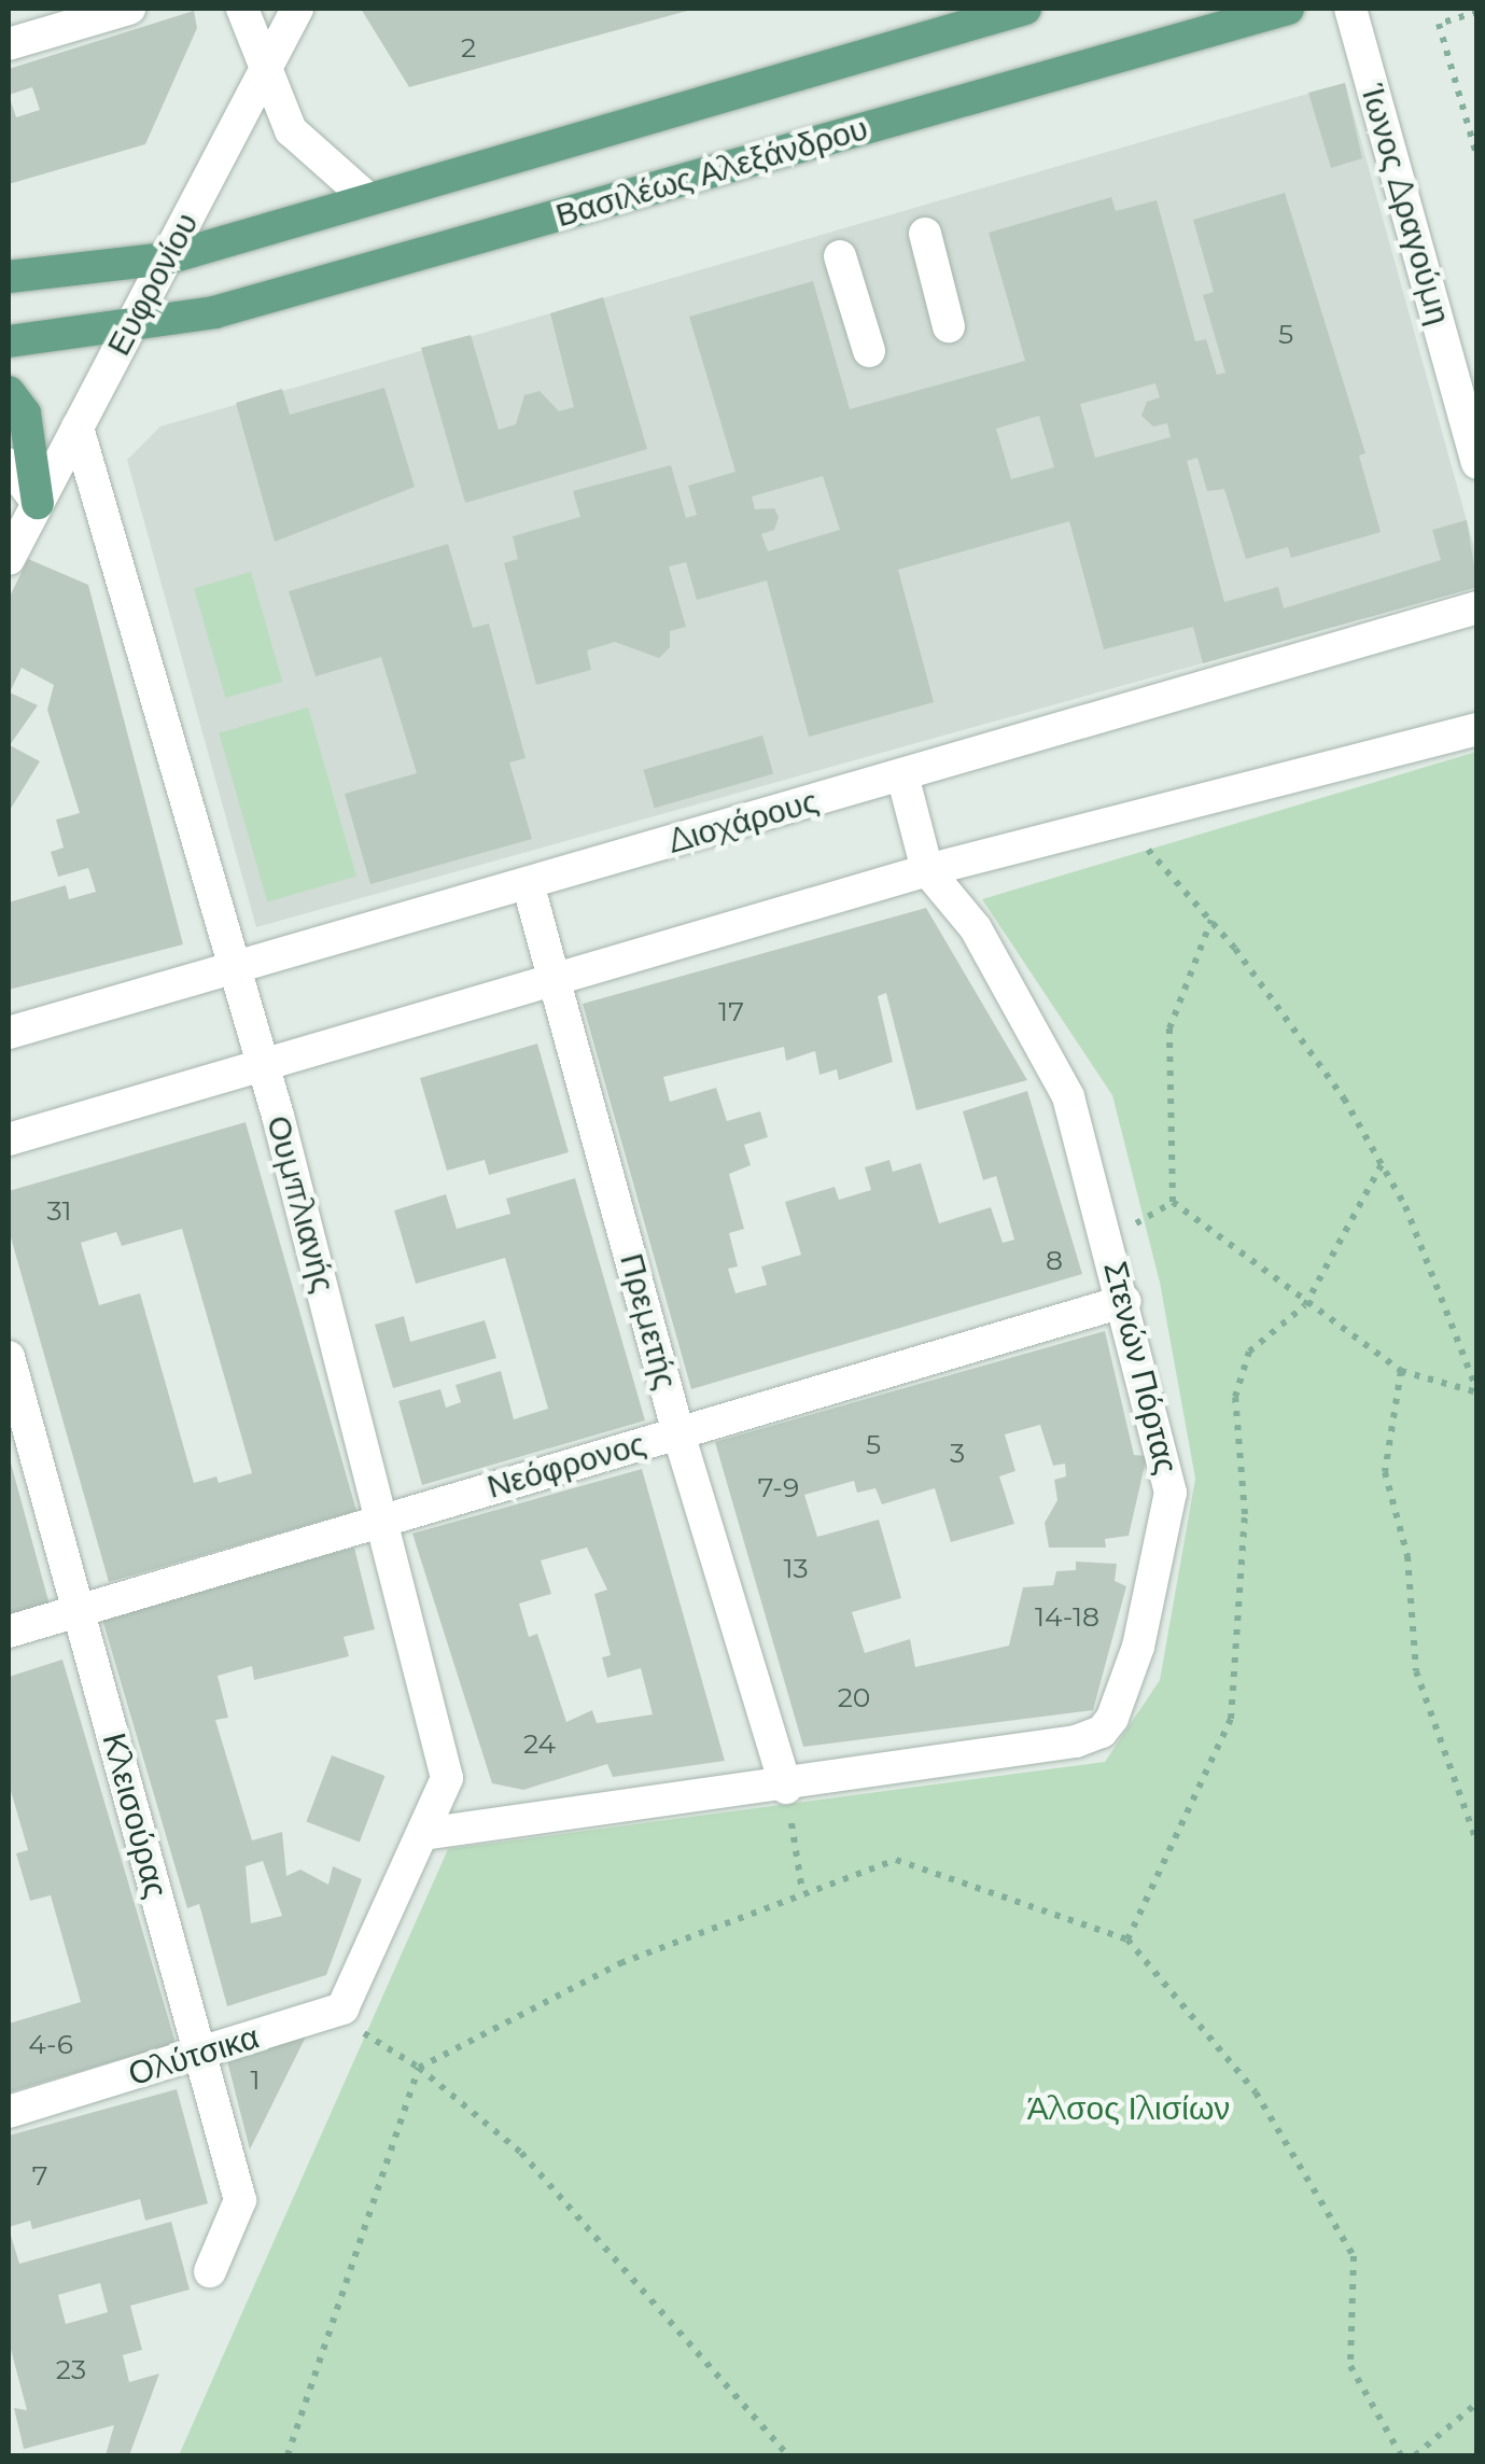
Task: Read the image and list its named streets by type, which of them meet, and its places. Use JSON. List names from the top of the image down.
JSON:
{
  "streets": {
    "main road": ["Βασιλέως Αλεξάνδρου"],
    "street": [
      "Ίωνος Δραγούμη",
      "Ευφρονίου",
      "Διοχάρους",
      "Ουμπλιανής",
      "Πρεμετής",
      "Στενών Πόρτας",
      "Νεόφρονος",
      "Κλεισούρας",
      "Ολύτσικα"
    ]
  },
  "crossings": [
    ["Βασιλέως Αλεξάνδρου", "Ευφρονίου"],
    ["Ευφρονίου", "Ουμπλιανής"],
    ["Διοχάρους", "Ουμπλιανής"],
    ["Διοχάρους", "Πρεμετής"],
    ["Ουμπλιανής", "Στενών Πόρτας"],
    ["Ουμπλιανής", "Νεόφρονος"],
    ["Ουμπλιανής", "Ολύτσικα"],
    ["Πρεμετής", "Στενών Πόρτας"],
    ["Πρεμετής", "Νεόφρονος"],
    ["Στενών Πόρτας", "Νεόφρονος"],
    ["Νεόφρονος", "Κλεισούρας"],
    ["Κλεισούρας", "Ολύτσικα"]
  ],
  "parks": ["Άλσος Ιλισίων"],
  "house_numbers": [
    "2",
    "5",
    "17",
    "31",
    "8",
    "5",
    "3",
    "7-9",
    "13",
    "14-18",
    "20",
    "24",
    "4-6",
    "1",
    "7",
    "23"
  ]
}
